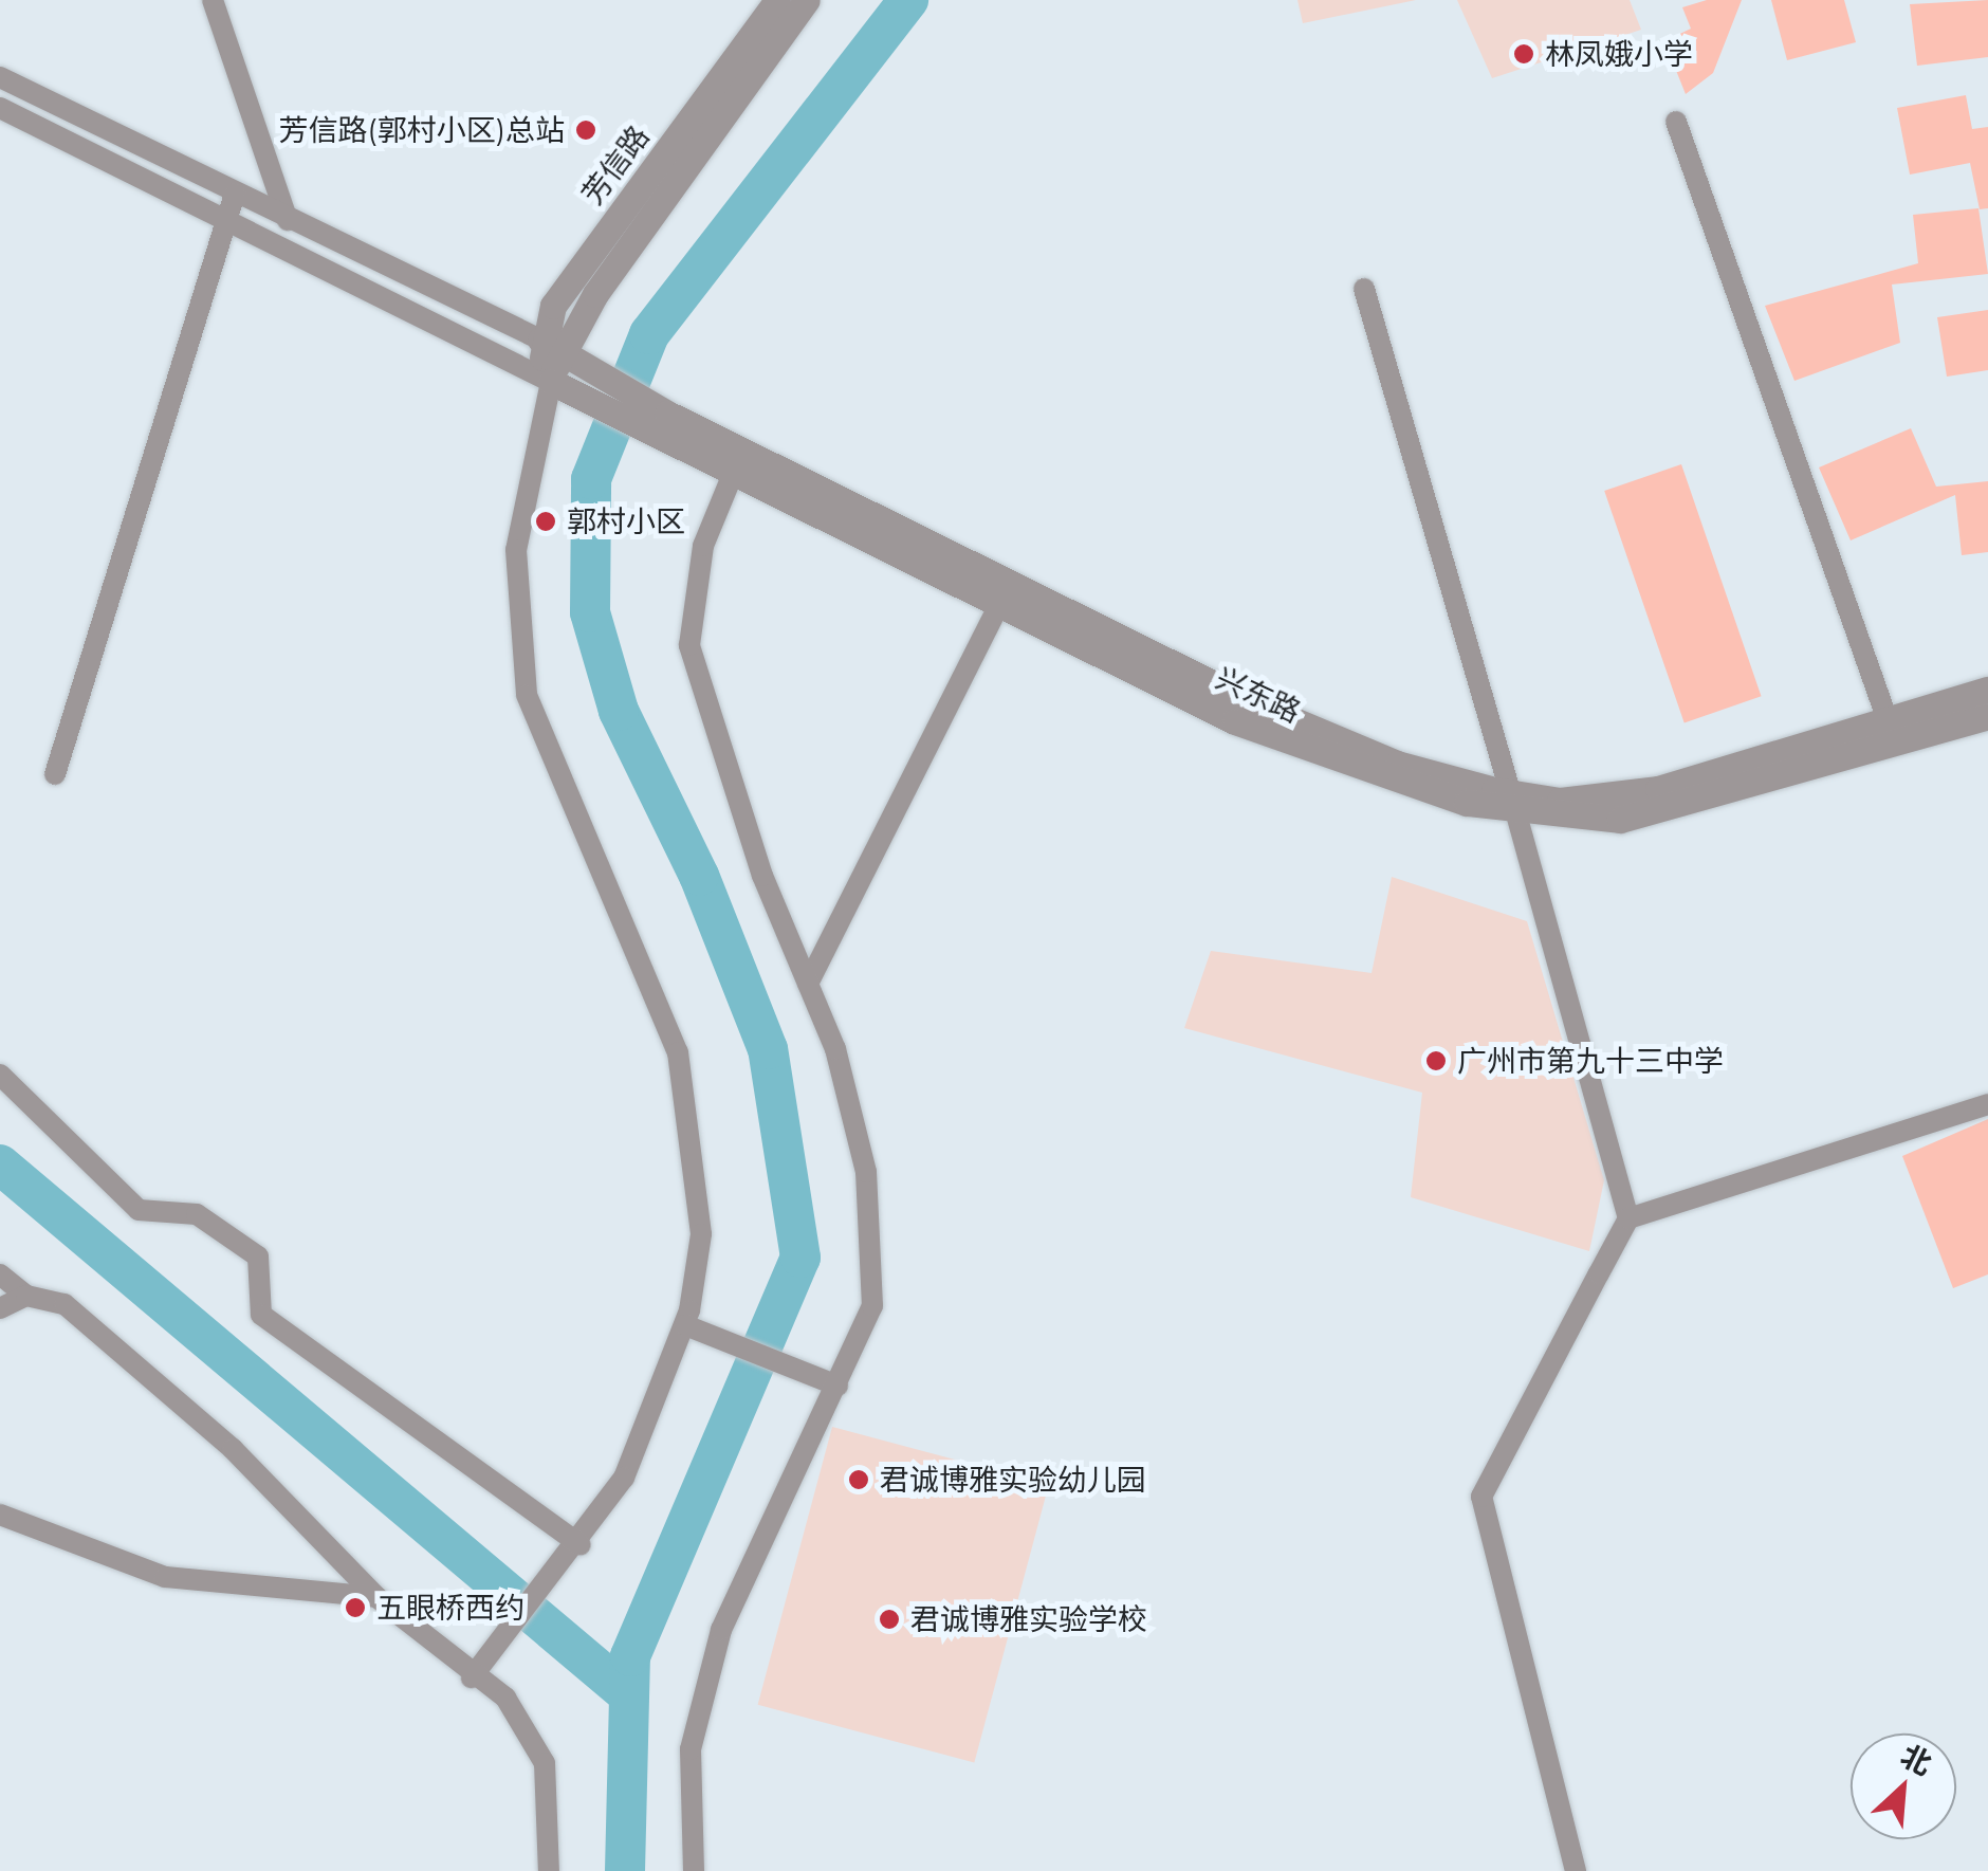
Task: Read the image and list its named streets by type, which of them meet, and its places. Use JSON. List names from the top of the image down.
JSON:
{
  "streets": {
    "street": ["芳信路", "兴东路"]
  },
  "crossings": [
    ["芳信路", "兴东路"]
  ],
  "places": [
    "林凤娥小学",
    "芳信路(郭村小区)总站",
    "郭村小区",
    "广州市第九十三中学",
    "君诚博雅实验幼儿园",
    "五眼桥西约",
    "君诚博雅实验学校"
  ],
  "north": "top right"
}
